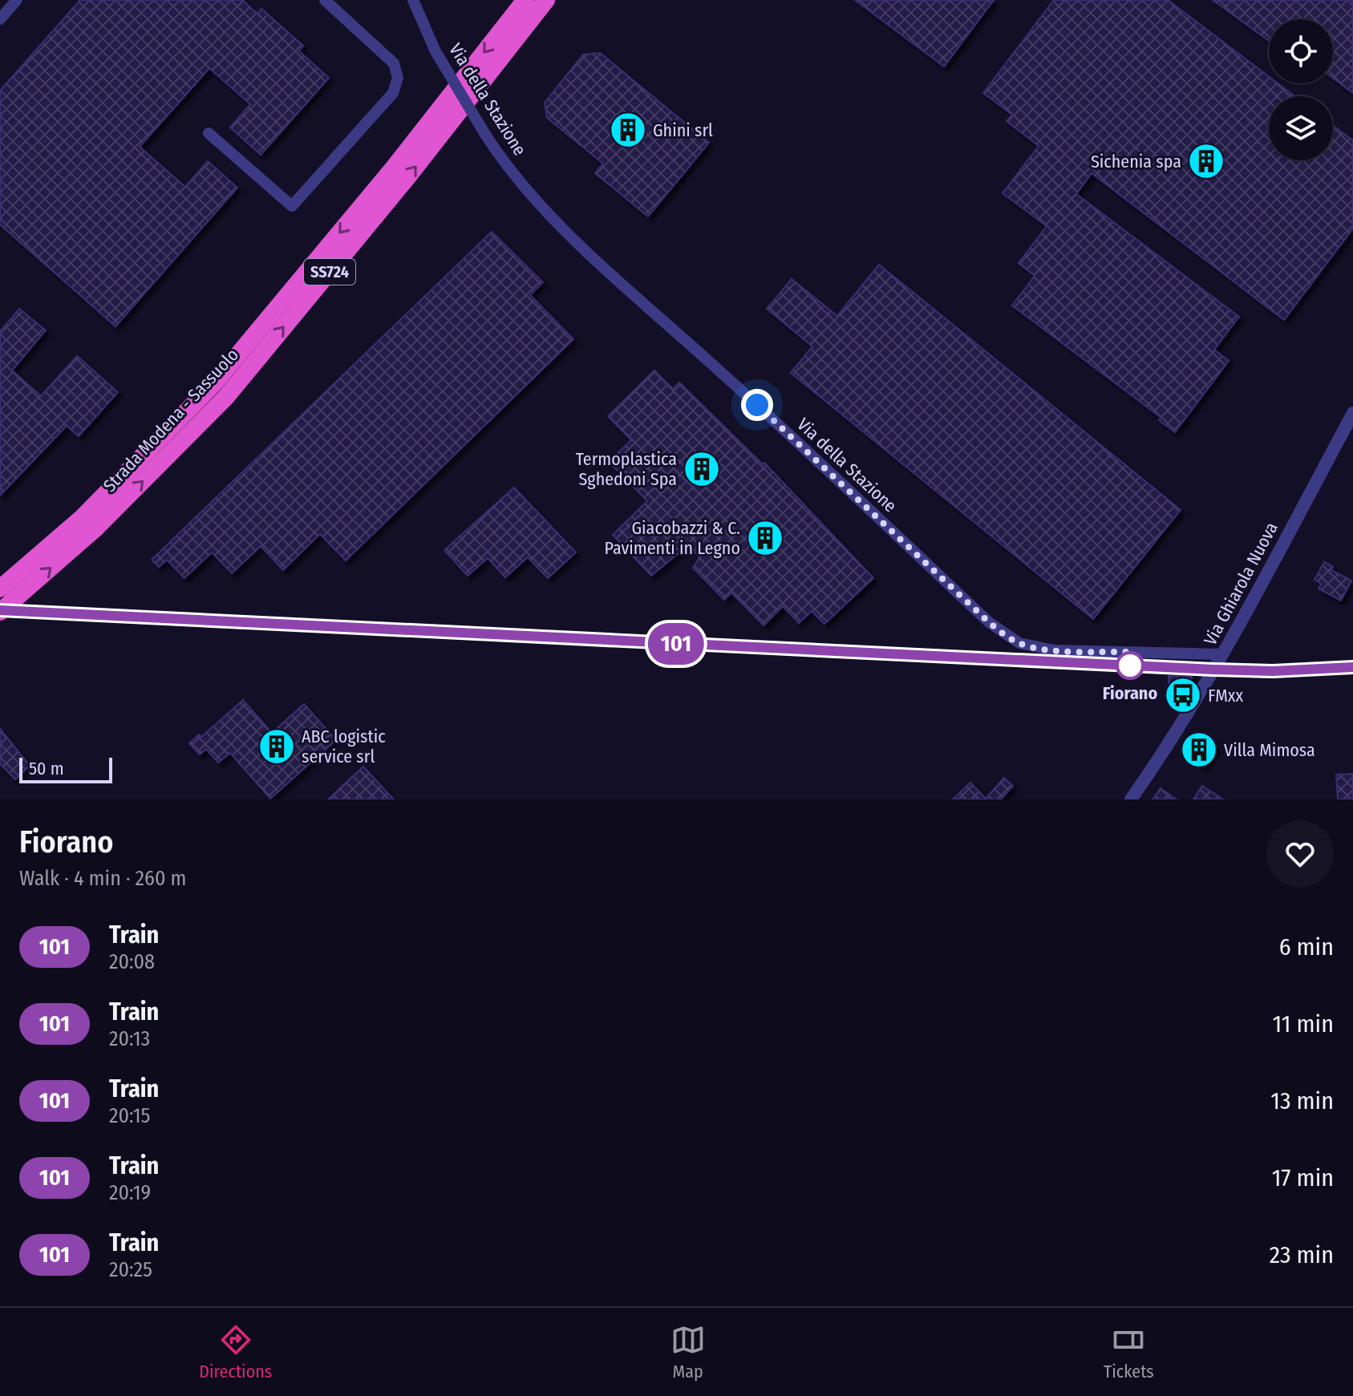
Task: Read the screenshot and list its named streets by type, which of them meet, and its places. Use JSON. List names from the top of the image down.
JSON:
{
  "streets": {
    "highway": ["SS724", "Strada Modena - Sassuolo"],
    "street": ["Via della Stazione", "Via Ghiarola Nuova"]
  },
  "crossings": [
    ["Via della Stazione", "Via Ghiarola Nuova"]
  ],
  "places": {
    "building": [
      "Ghini srl",
      "Sichenia spa",
      "Termoplastica Sghedoni Spa",
      "Giacobazzi & C. Pavimenti in Legno",
      "ABC logistic service srl",
      "Villa Mimosa"
    ],
    "other": ["Fiorano"],
    "bus stop": ["FMxx"]
  },
  "scale_bar": "50 m",
  "page": {
    "on_map": "101",
    "scale": "50 m",
    "heading": ["Fiorano", "Walk · 4 min · 260 m"],
    "list": [
      {
        "mark": "101",
        "name": "Train",
        "note": "20:08",
        "value": "6 min"
      },
      {
        "mark": "101",
        "name": "Train",
        "note": "20:13",
        "value": "11 min"
      },
      {
        "mark": "101",
        "name": "Train",
        "note": "20:15",
        "value": "13 min"
      },
      {
        "mark": "101",
        "name": "Train",
        "note": "20:19",
        "value": "17 min"
      },
      {
        "mark": "101",
        "name": "Train",
        "note": "20:25",
        "value": "23 min"
      }
    ],
    "tabs": ["Directions", "Map", "Tickets"]
  }
}
